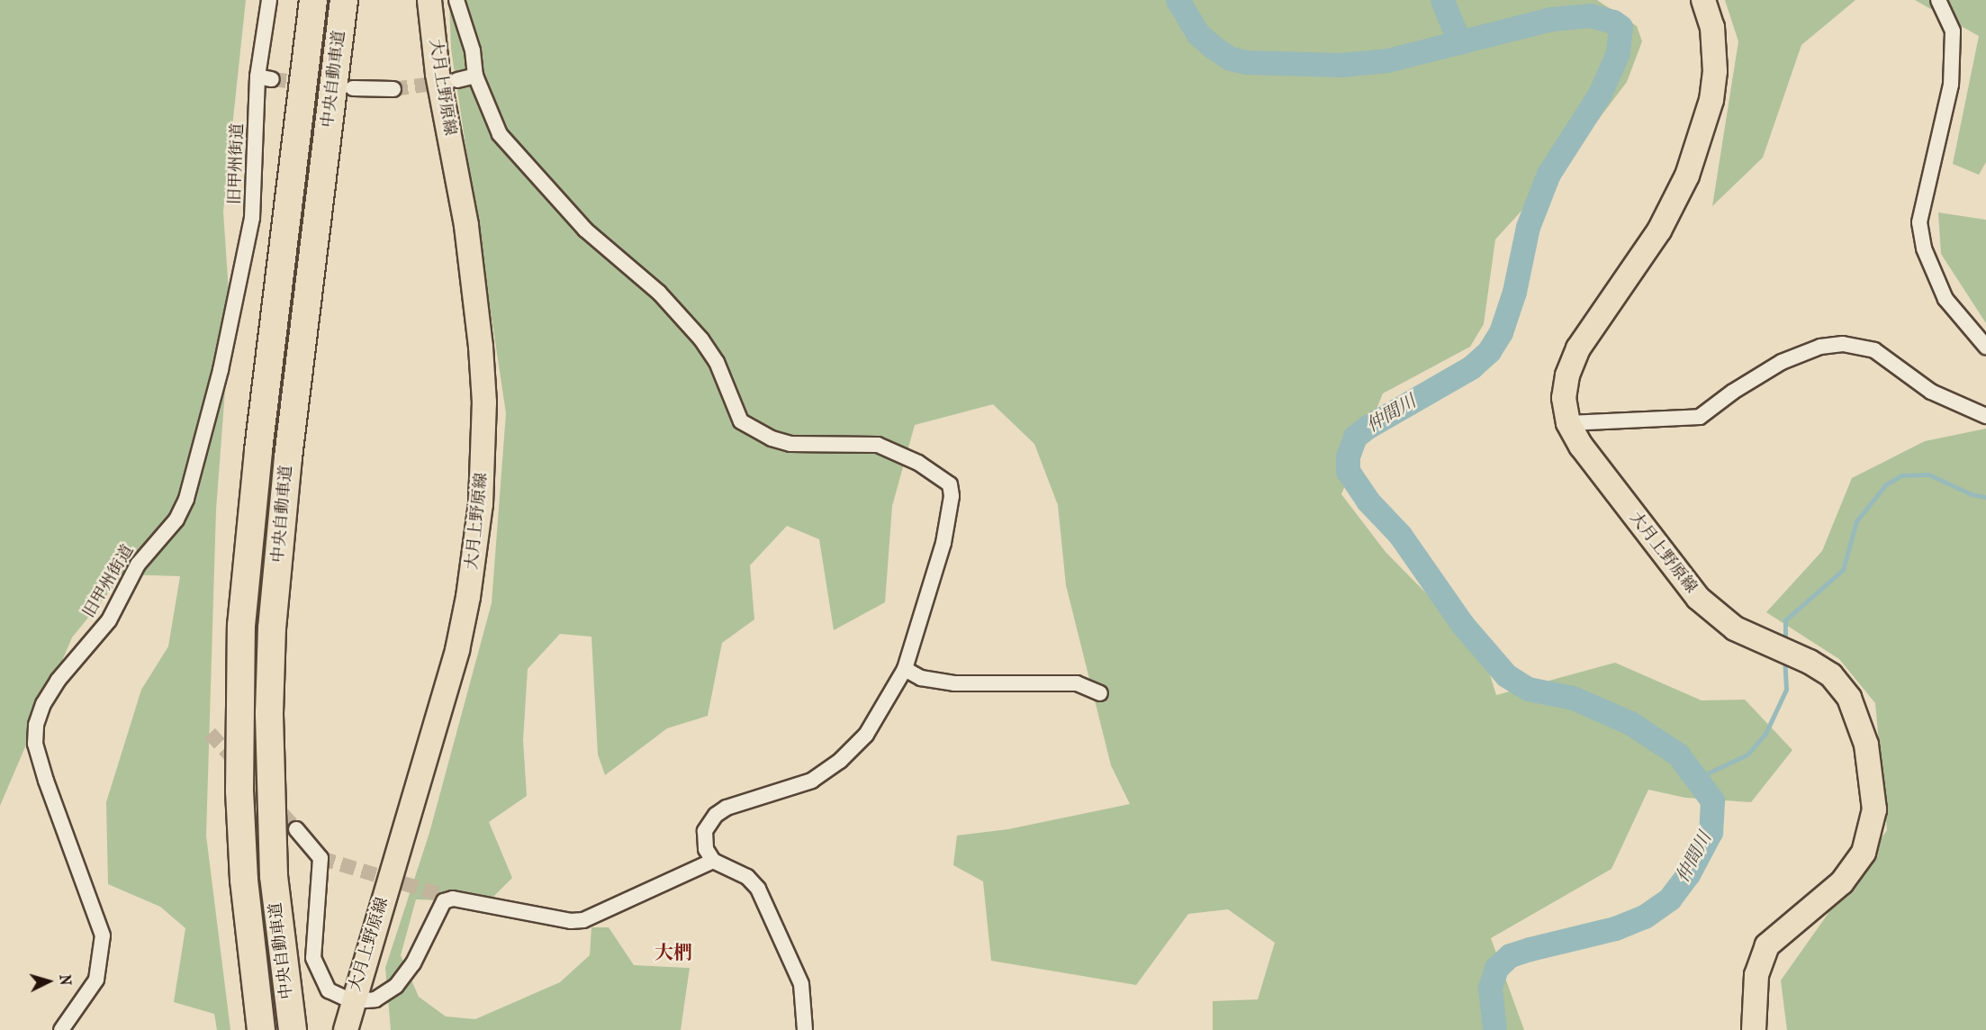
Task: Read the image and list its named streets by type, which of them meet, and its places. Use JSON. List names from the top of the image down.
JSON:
{
  "streets": {
    "highway": ["中央自動車道"],
    "main road": ["大月上野原線"],
    "street": ["旧甲州街道"]
  },
  "districts": ["大椚"],
  "water": ["仲間川"],
  "north": "right"
}
